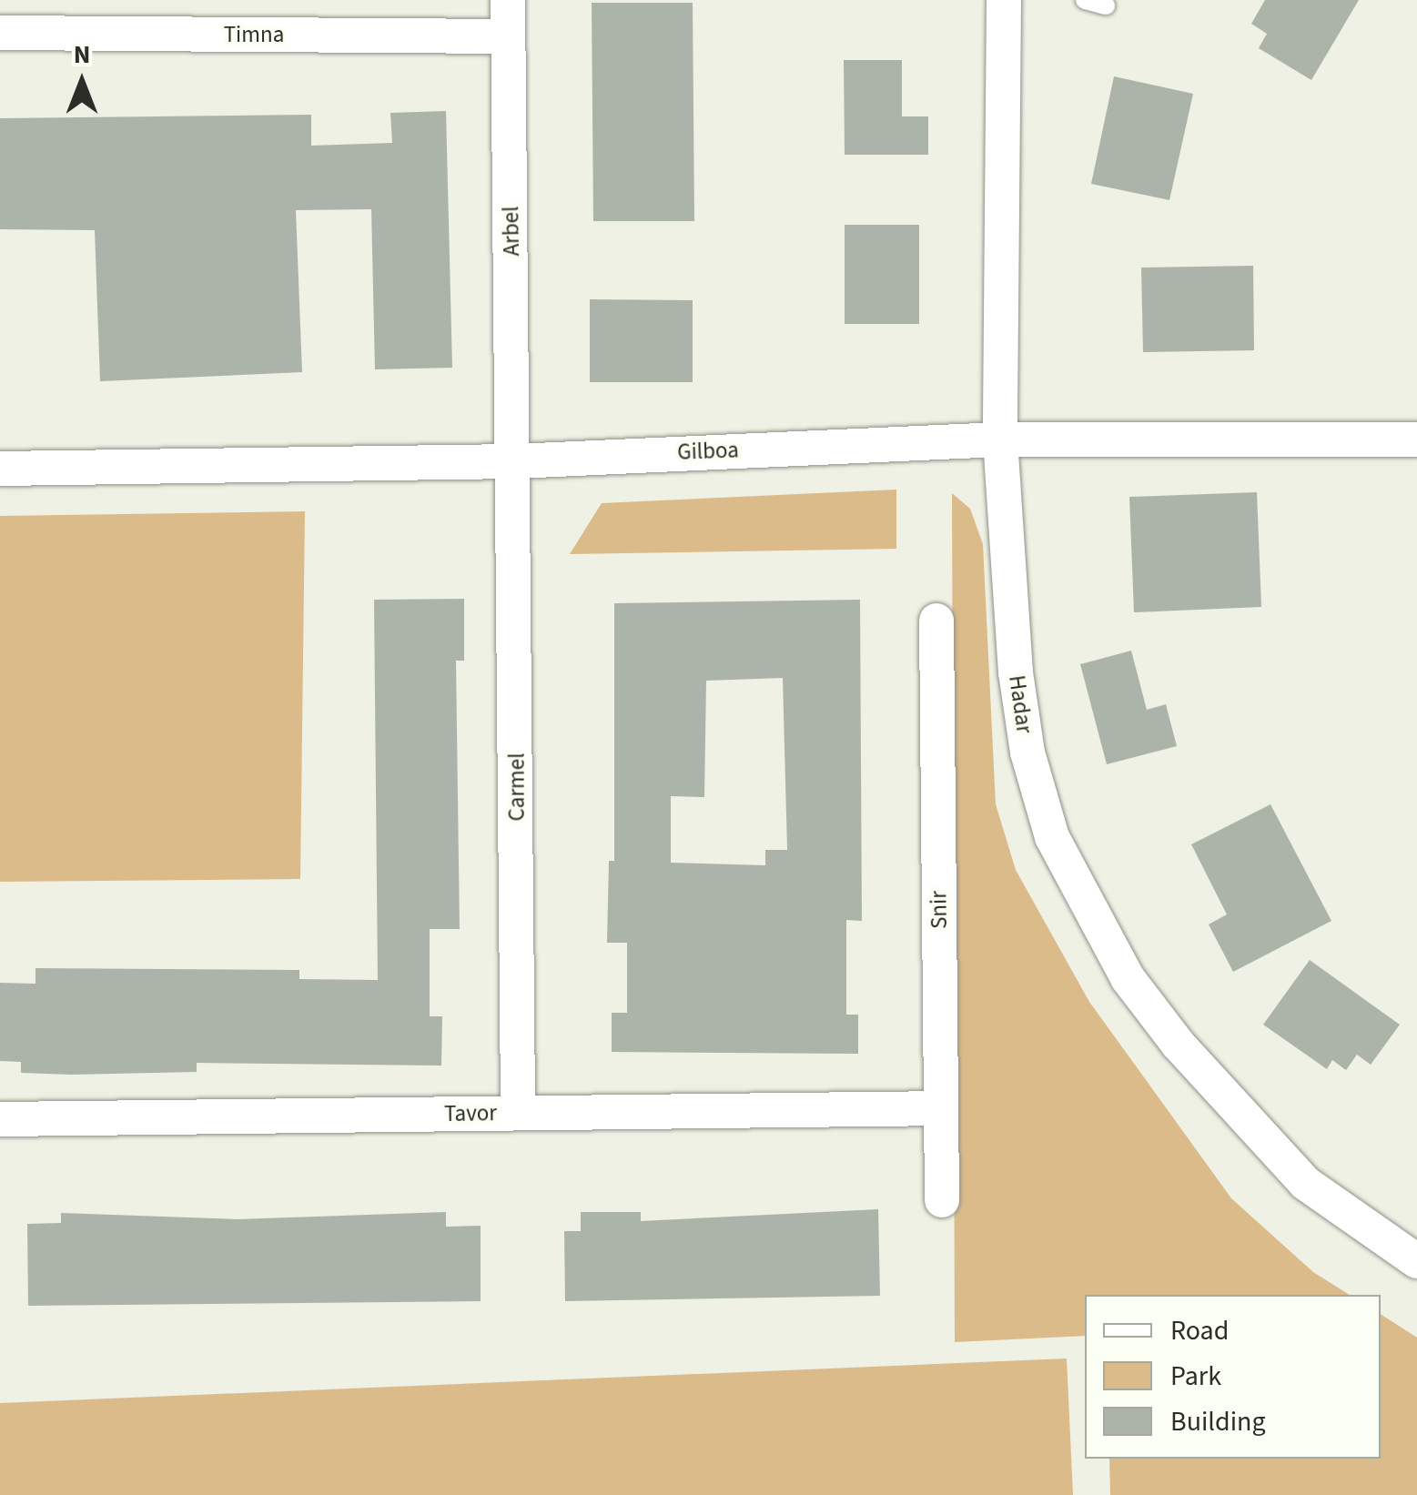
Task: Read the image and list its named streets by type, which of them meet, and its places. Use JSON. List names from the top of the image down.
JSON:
{
  "streets": {
    "street": [
      "Timna",
      "Arbel",
      "Gilboa",
      "Hadar",
      "Carmel",
      "Snir",
      "Tavor"
    ]
  },
  "crossings": [
    ["Timna", "Arbel"],
    ["Arbel", "Gilboa"],
    ["Arbel", "Carmel"],
    ["Gilboa", "Hadar"],
    ["Gilboa", "Carmel"],
    ["Carmel", "Tavor"],
    ["Snir", "Tavor"]
  ],
  "legend": ["Road", "Park", "Building"],
  "north": "top"
}
